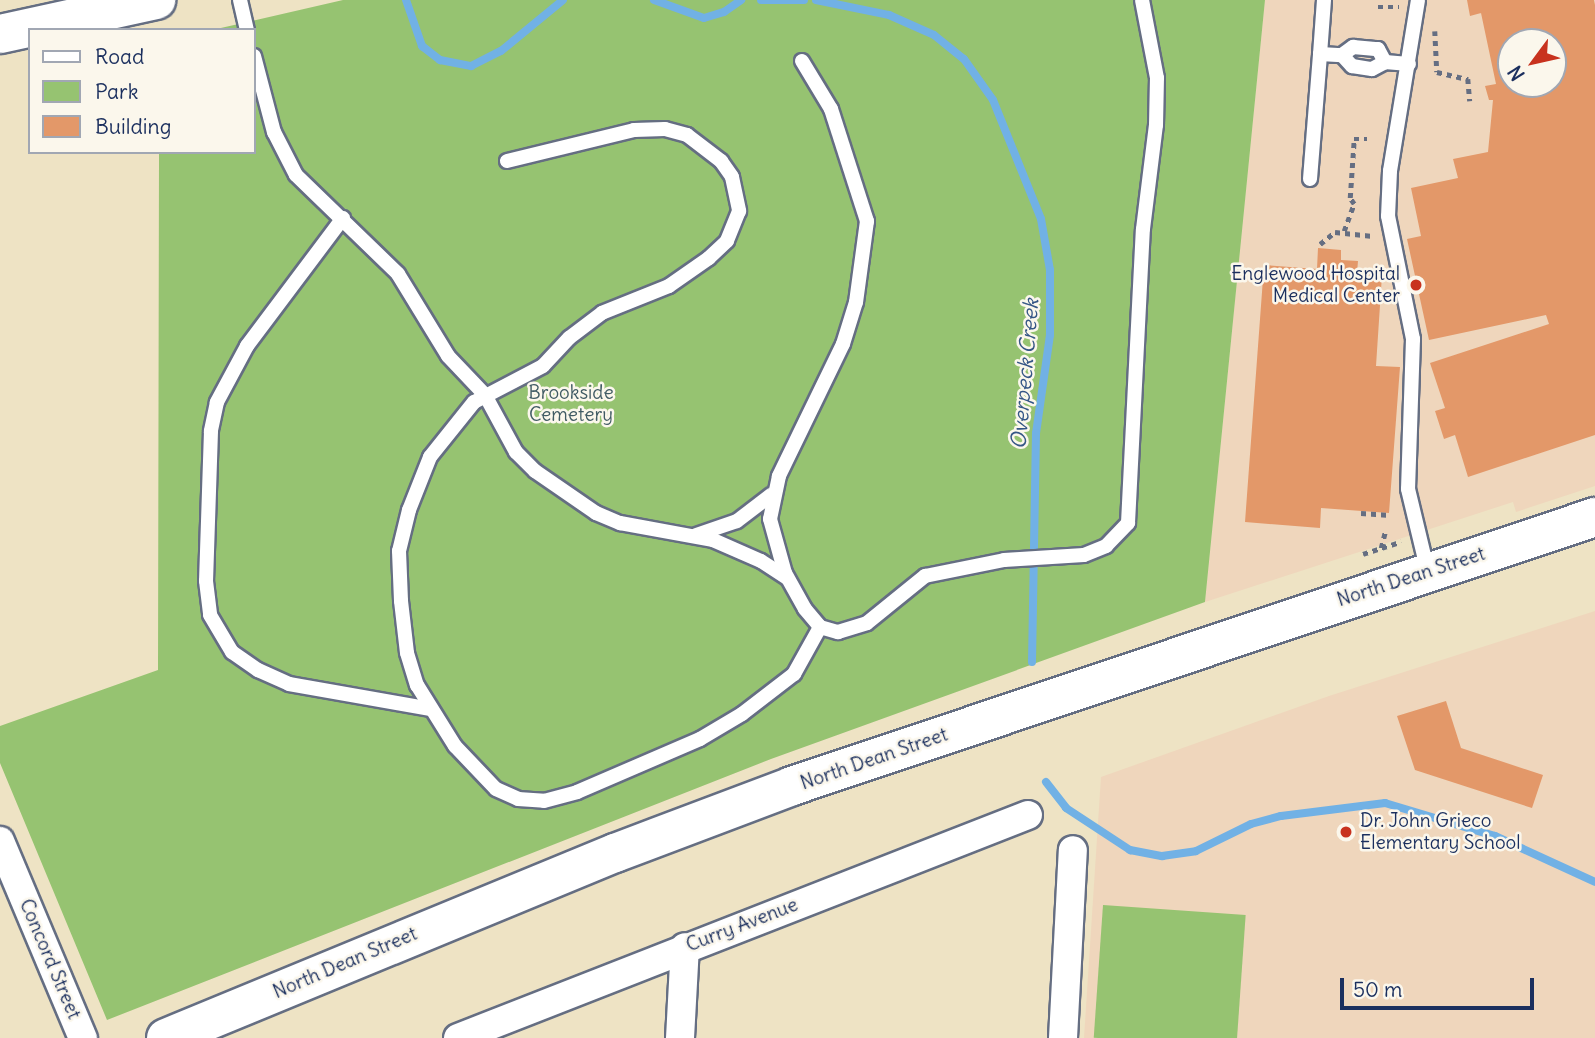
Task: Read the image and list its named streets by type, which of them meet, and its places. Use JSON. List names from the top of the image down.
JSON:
{
  "streets": {
    "main road": ["North Dean Street"],
    "street": ["Curry Avenue", "Concord Street"]
  },
  "water": ["Overpeck Creek"],
  "parks": ["Brookside Cemetery"],
  "places": ["Englewood Hospital Medical Center", "Dr. John Grieco Elementary School"],
  "legend": ["Road", "Park", "Building"],
  "scale_bar": "50 m",
  "north": "bottom left"
}
